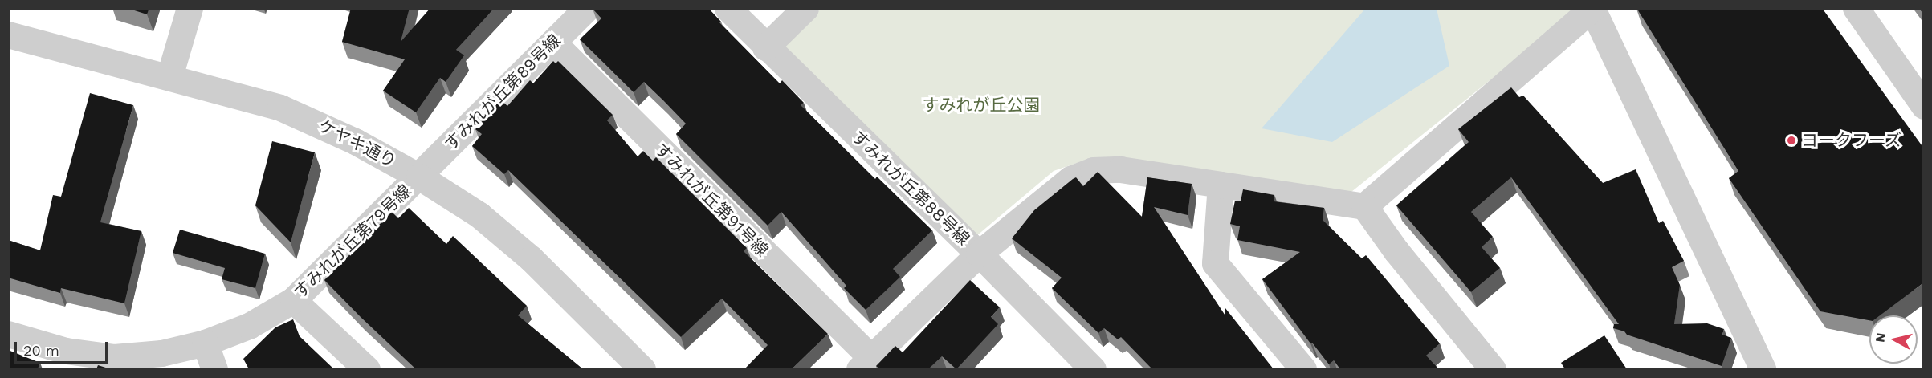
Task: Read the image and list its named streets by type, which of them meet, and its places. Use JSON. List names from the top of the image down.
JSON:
{
  "streets": {
    "street": [
      "すみれが丘第89号線",
      "ケヤキ通り",
      "すみれが丘第88号線",
      "すみれが丘第91号線",
      "すみれが丘第79号線"
    ]
  },
  "crossings": [
    ["すみれが丘第89号線", "ケヤキ通り"],
    ["すみれが丘第89号線", "すみれが丘第91号線"],
    ["すみれが丘第89号線", "すみれが丘第79号線"],
    ["ケヤキ通り", "すみれが丘第79号線"]
  ],
  "parks": ["すみれが丘公園"],
  "places": ["ヨークフーズ"],
  "scale_bar": "20 m",
  "north": "left"
}
